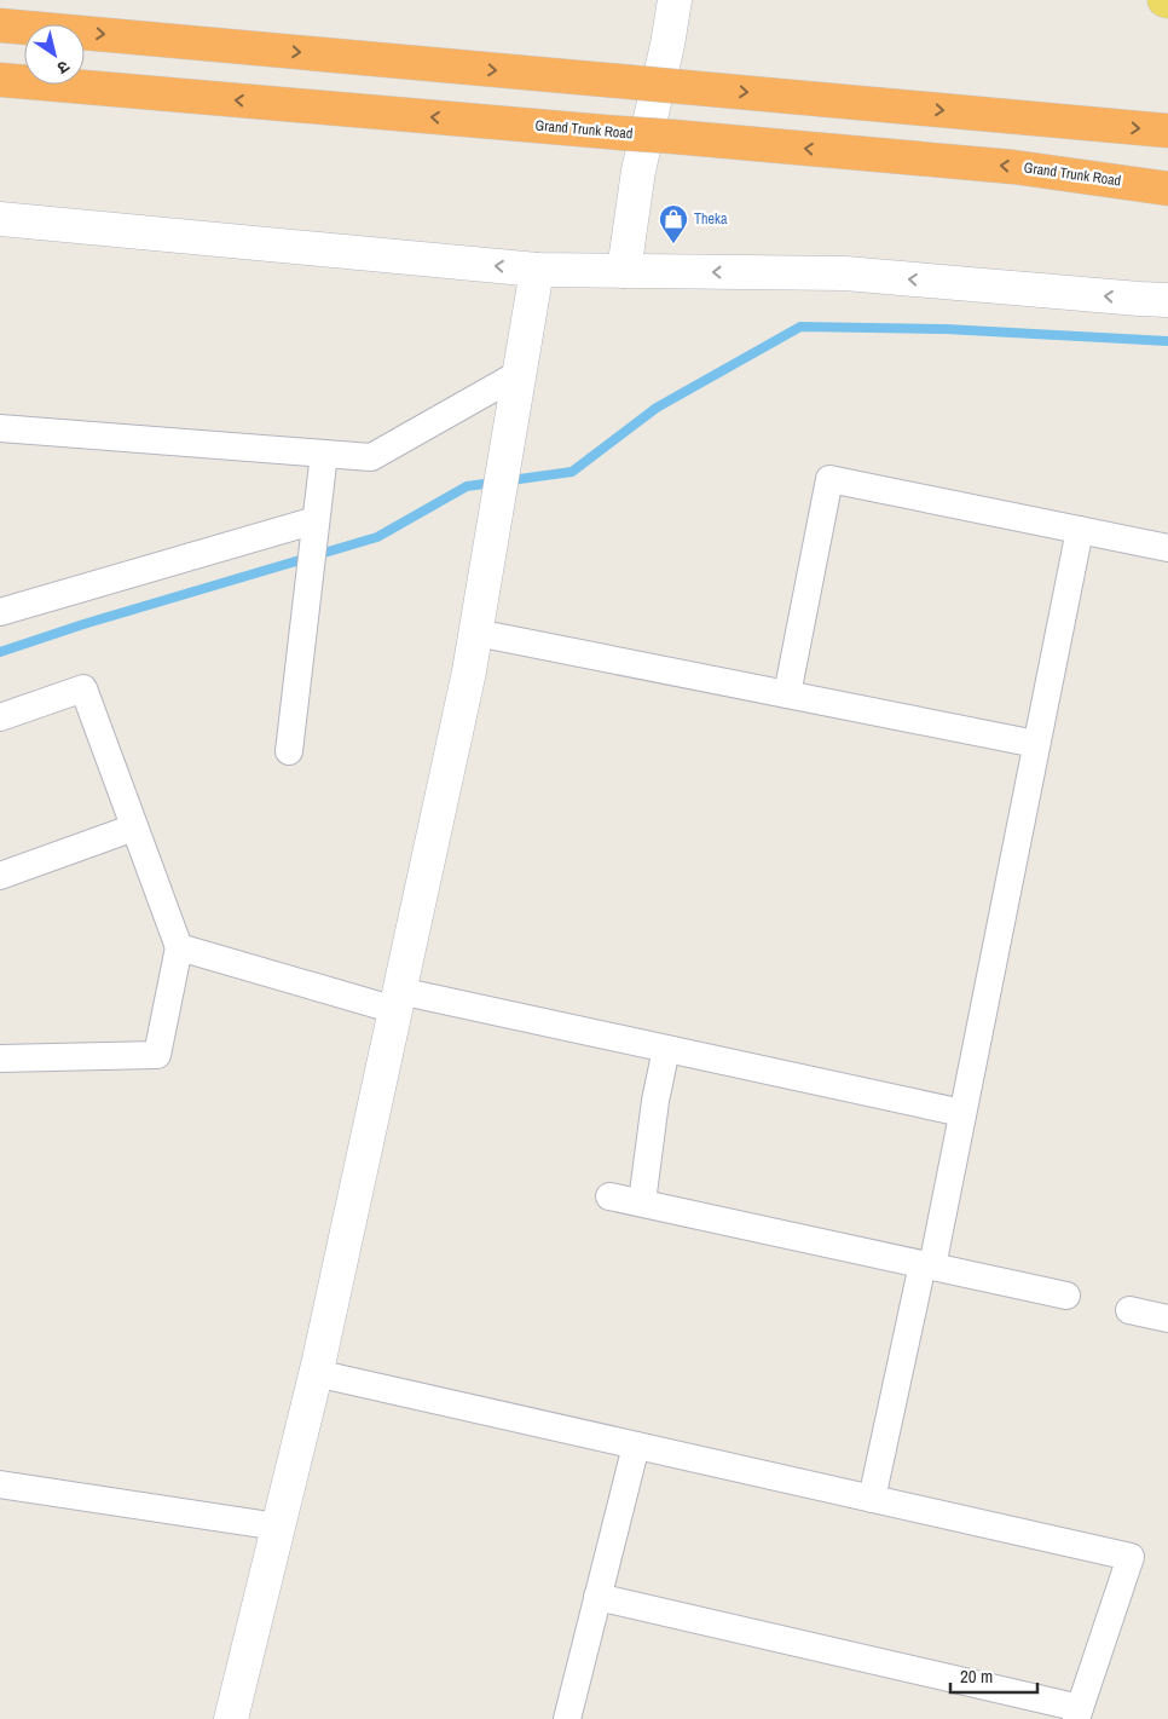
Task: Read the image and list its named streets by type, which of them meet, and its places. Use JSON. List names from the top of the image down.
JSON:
{
  "streets": {
    "highway": ["Grand Trunk Road"]
  },
  "places": {
    "shop": ["Theka"]
  },
  "scale_bar": "20 m",
  "north": "bottom right"
}
